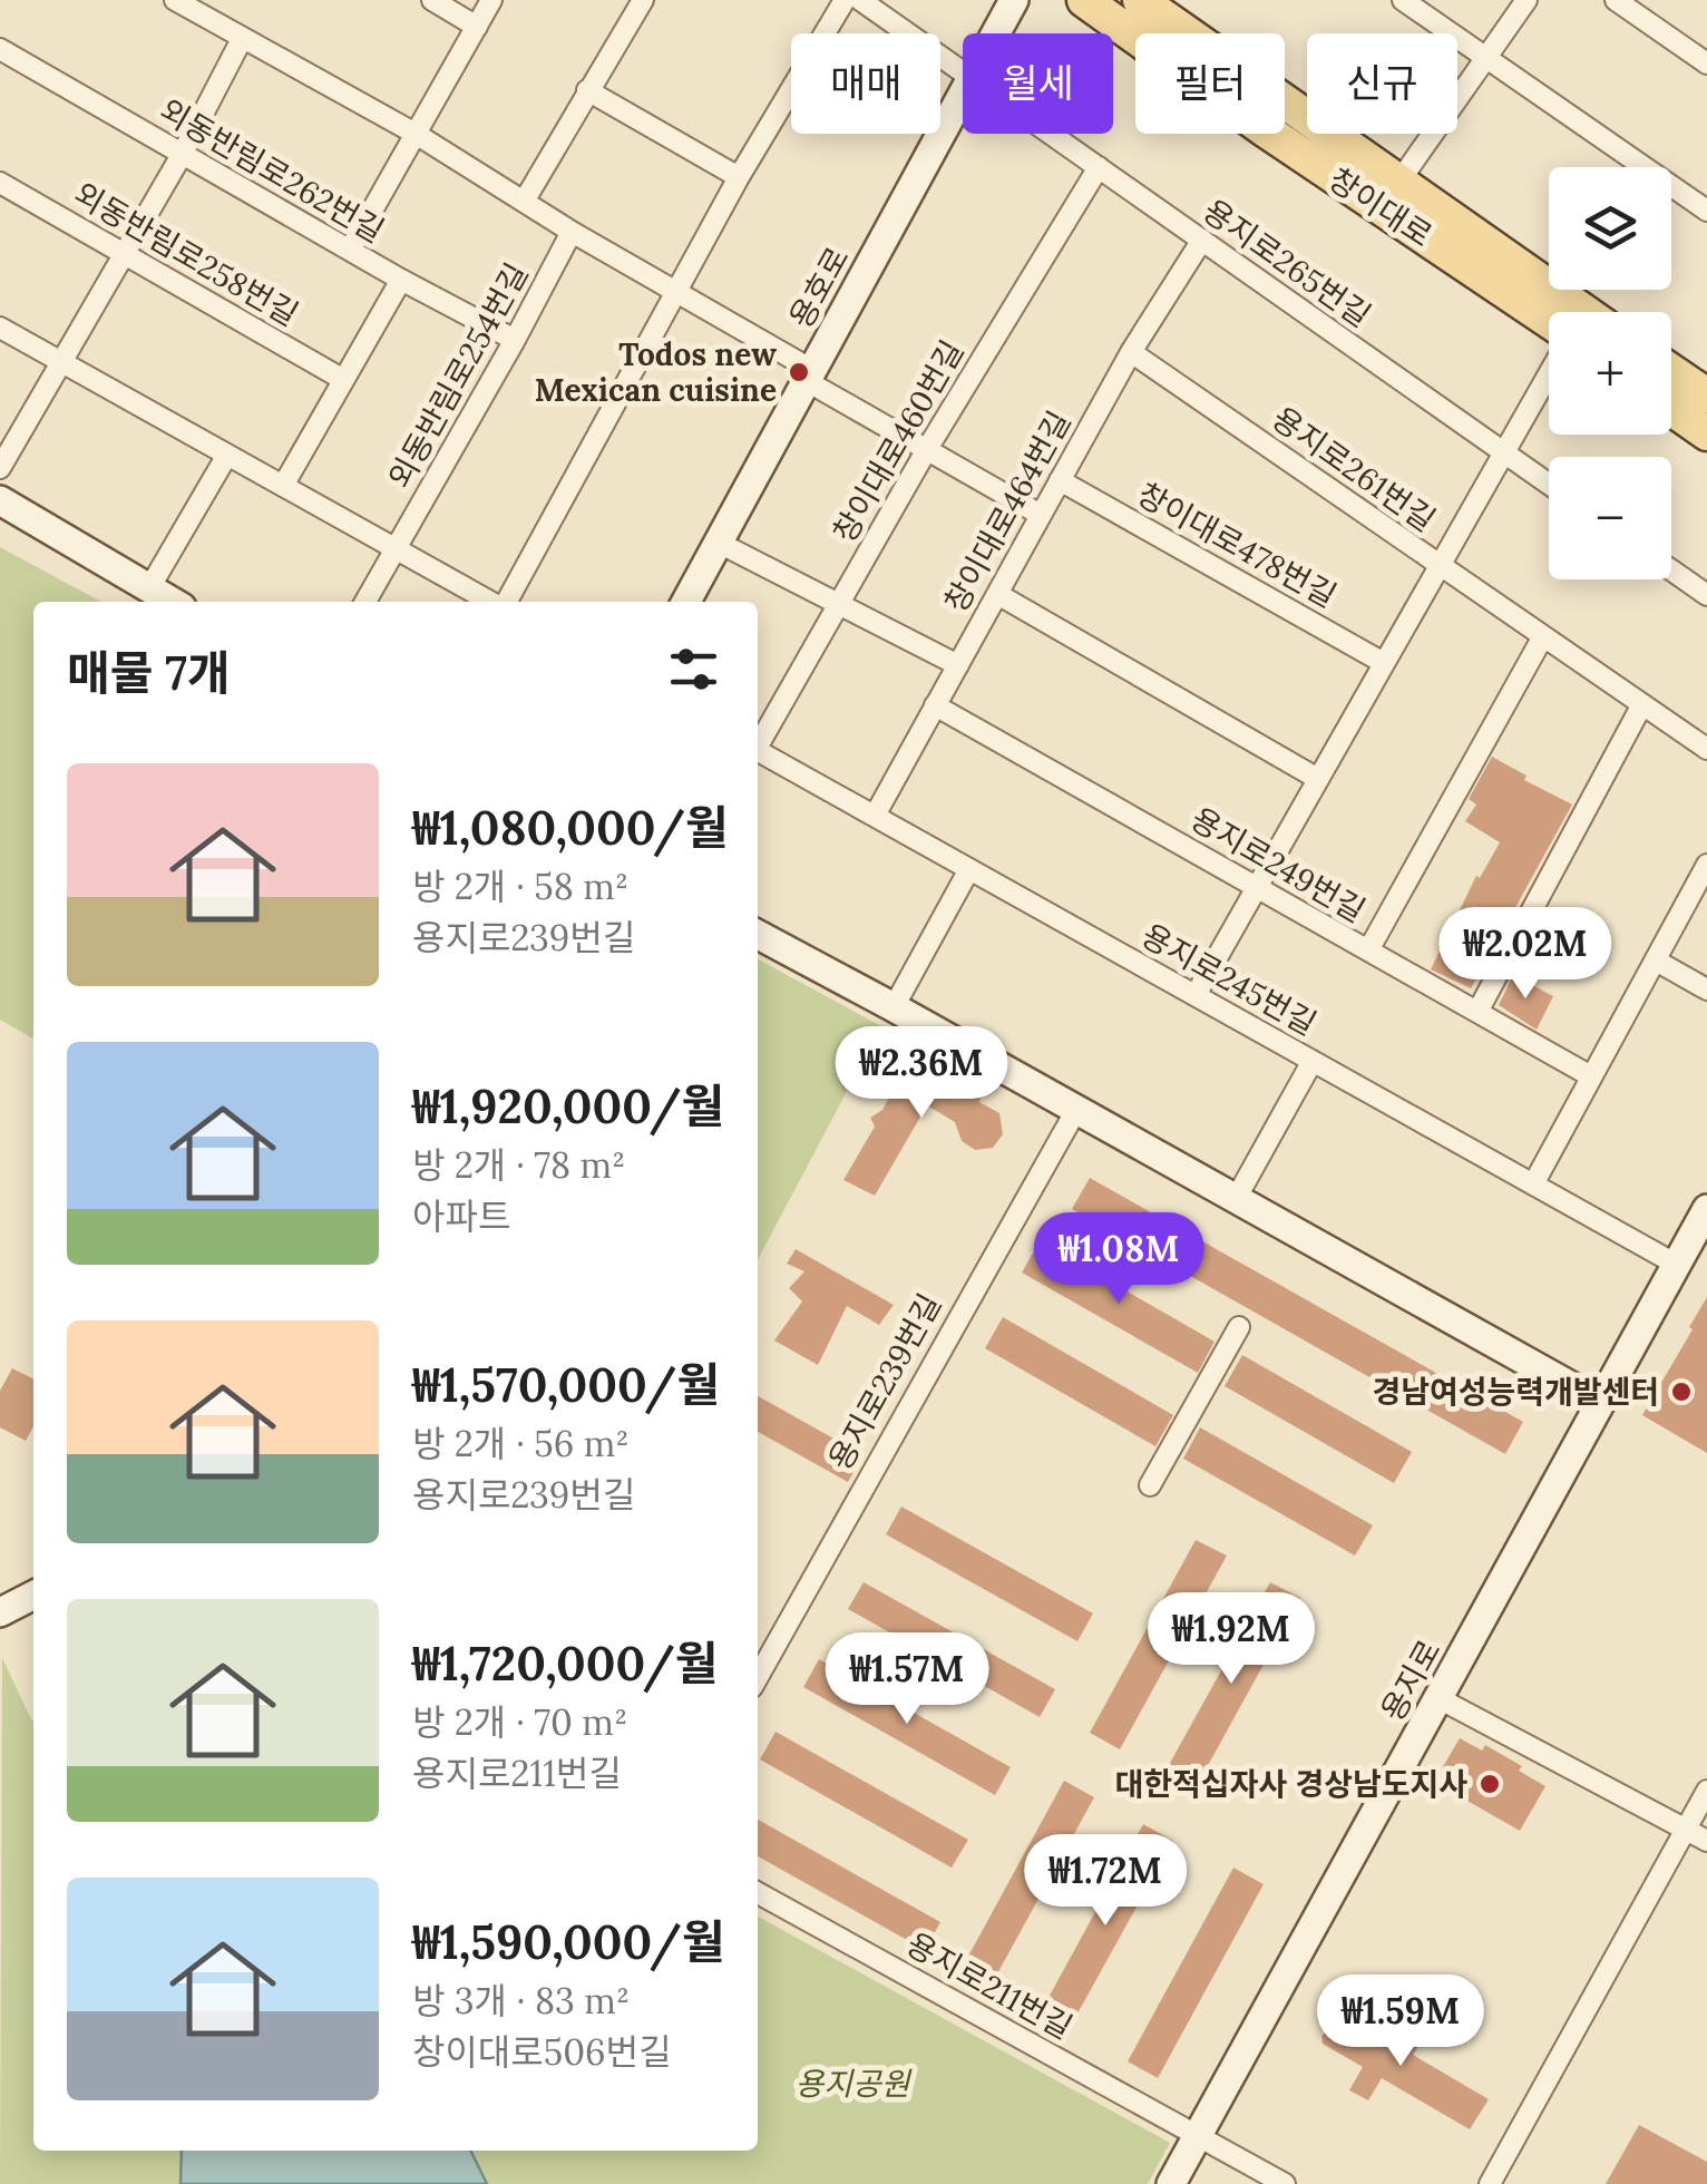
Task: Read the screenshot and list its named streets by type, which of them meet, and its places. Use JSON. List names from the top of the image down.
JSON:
{
  "streets": {
    "main road": ["창이대로"],
    "street": [
      "외동반림로262번길",
      "외동반림로258번길",
      "용지로265번길",
      "용호로",
      "외동반림로254번길",
      "창이대로460번길",
      "용지로261번길",
      "창이대로464번길",
      "창이대로478번길",
      "용지로249번길",
      "용지로245번길",
      "용지로239번길",
      "용지로",
      "용지로211번길"
    ]
  },
  "crossings": [
    ["외동반림로262번길", "외동반림로254번길"],
    ["용지로265번길", "창이대로460번길"],
    ["용지로265번길", "창이대로464번길"],
    ["용지로261번길", "창이대로464번길"],
    ["창이대로464번길", "창이대로478번길"],
    ["창이대로464번길", "용지로249번길"],
    ["창이대로464번길", "용지로245번길"],
    ["용지로245번길", "용지로"],
    ["용지로", "용지로211번길"]
  ],
  "parks": ["용지공원"],
  "places": ["Todos new Mexican cuisine", "경남여성능력개발센터", "대한적십자사 경상남도지사"],
  "page": {
    "chip": [
      "매매",
      "월세",
      "필터",
      "신규"
    ],
    "map_buttons": ["+", "−"],
    "heading": "매물 7개",
    "list": [
      {
        "name": "₩1,080,000/월",
        "note": "방 2개 · 58 m² · 용지로239번길"
      },
      {
        "name": "₩1,920,000/월",
        "note": "방 2개 · 78 m² · 아파트"
      },
      {
        "name": "₩1,570,000/월",
        "note": "방 2개 · 56 m² · 용지로239번길"
      },
      {
        "name": "₩1,720,000/월",
        "note": "방 2개 · 70 m² · 용지로211번길"
      },
      {
        "name": "₩1,590,000/월",
        "note": "방 3개 · 83 m² · 창이대로506번길"
      }
    ],
    "price": [
      "₩2.02M",
      "₩2.36M",
      "₩1.08M",
      "₩1.92M",
      "₩1.57M",
      "₩1.72M",
      "₩1.59M"
    ]
  }
}
